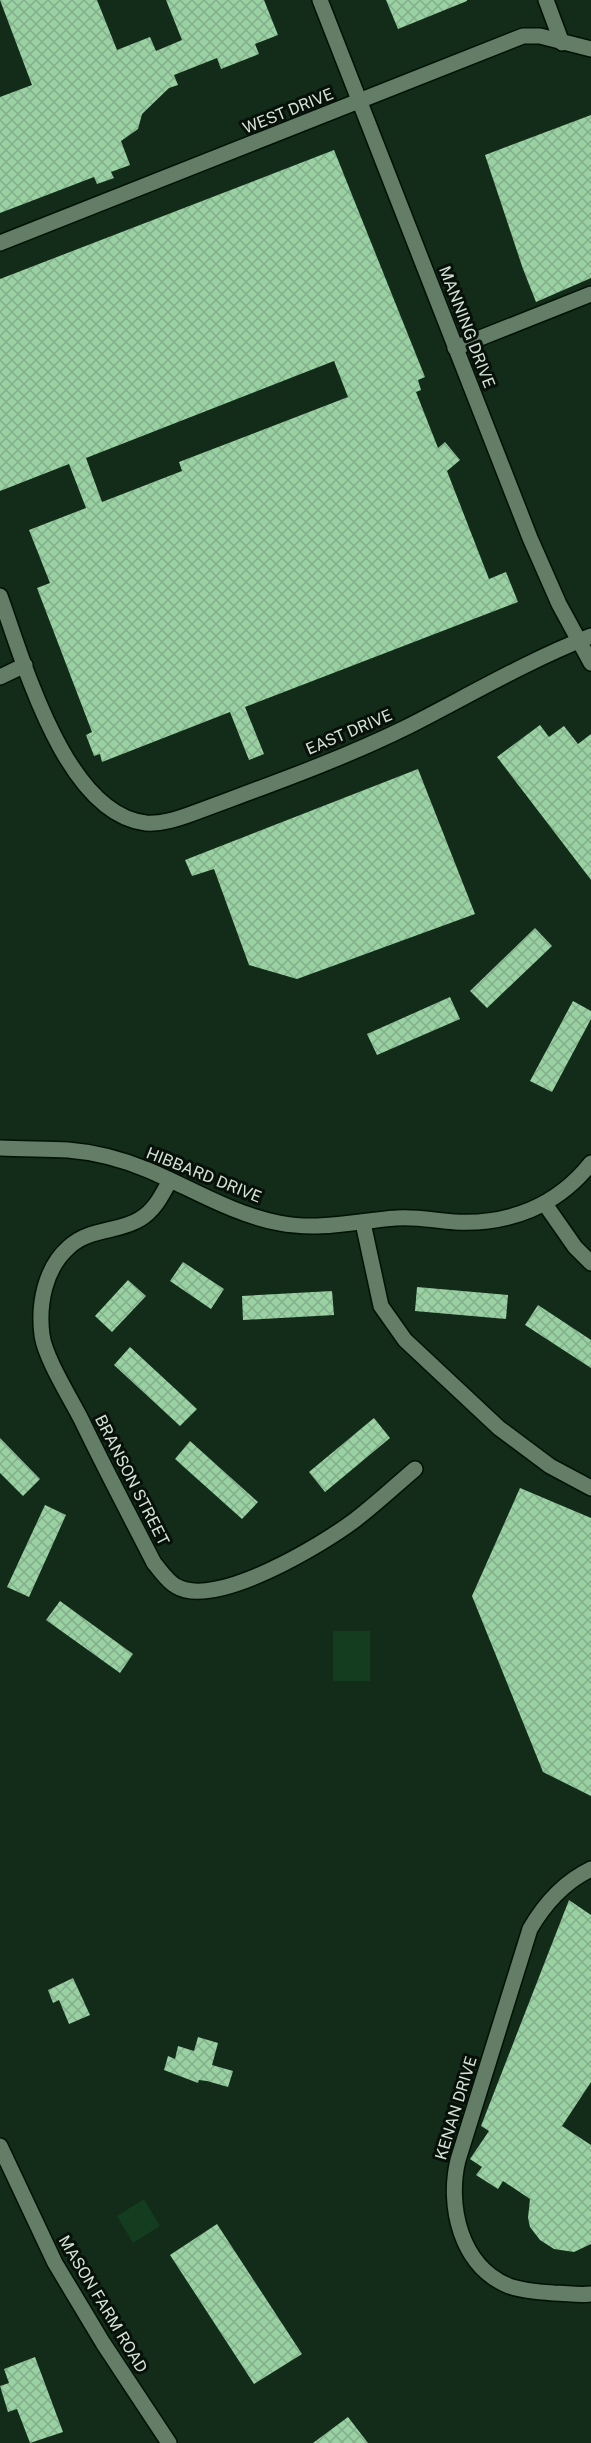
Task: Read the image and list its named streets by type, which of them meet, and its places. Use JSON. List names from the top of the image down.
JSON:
{
  "streets": {
    "street": [
      "WEST DRIVE",
      "MANNING DRIVE",
      "EAST DRIVE",
      "HIBBARD DRIVE",
      "BRANSON STREET",
      "KENAN DRIVE",
      "MASON FARM ROAD"
    ]
  },
  "crossings": [
    ["WEST DRIVE", "MANNING DRIVE"],
    ["MANNING DRIVE", "EAST DRIVE"],
    ["HIBBARD DRIVE", "BRANSON STREET"]
  ]
}
